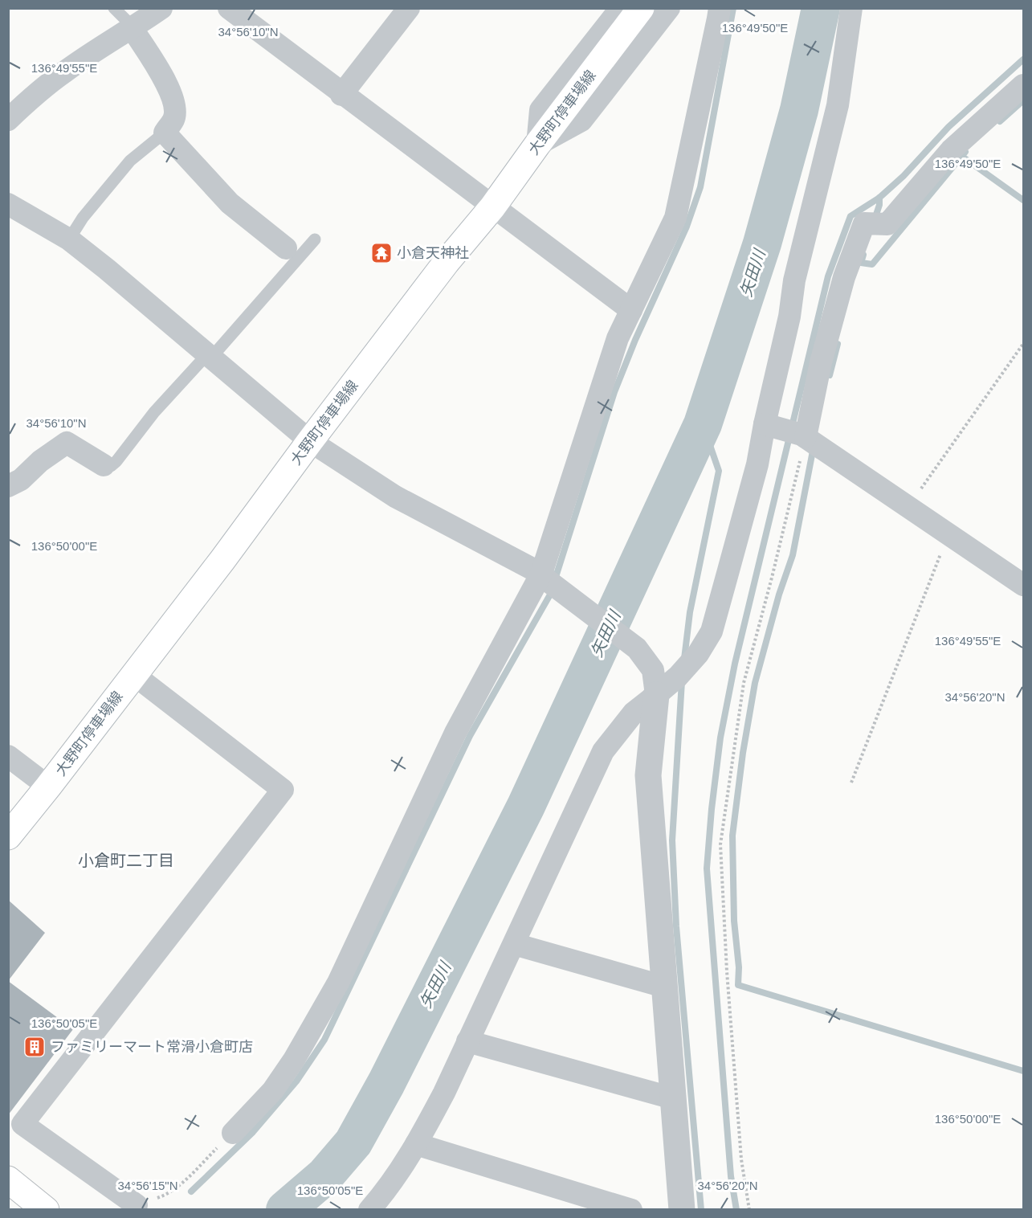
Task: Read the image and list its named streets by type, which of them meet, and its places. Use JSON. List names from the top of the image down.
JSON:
{
  "streets": {
    "main road": ["大野町停車場線"]
  },
  "districts": ["小倉町二丁目"],
  "water": ["矢田川"],
  "places": {
    "temple": ["小倉天神社"],
    "building": ["ファミリーマート常滑小倉町店"]
  },
  "coordinates": [
    "136°49'50\"E",
    "34°56'10\"N",
    "136°49'55\"E",
    "136°50'00\"E",
    "34°56'20\"N",
    "136°50'05\"E",
    "34°56'15\"N"
  ]
}
